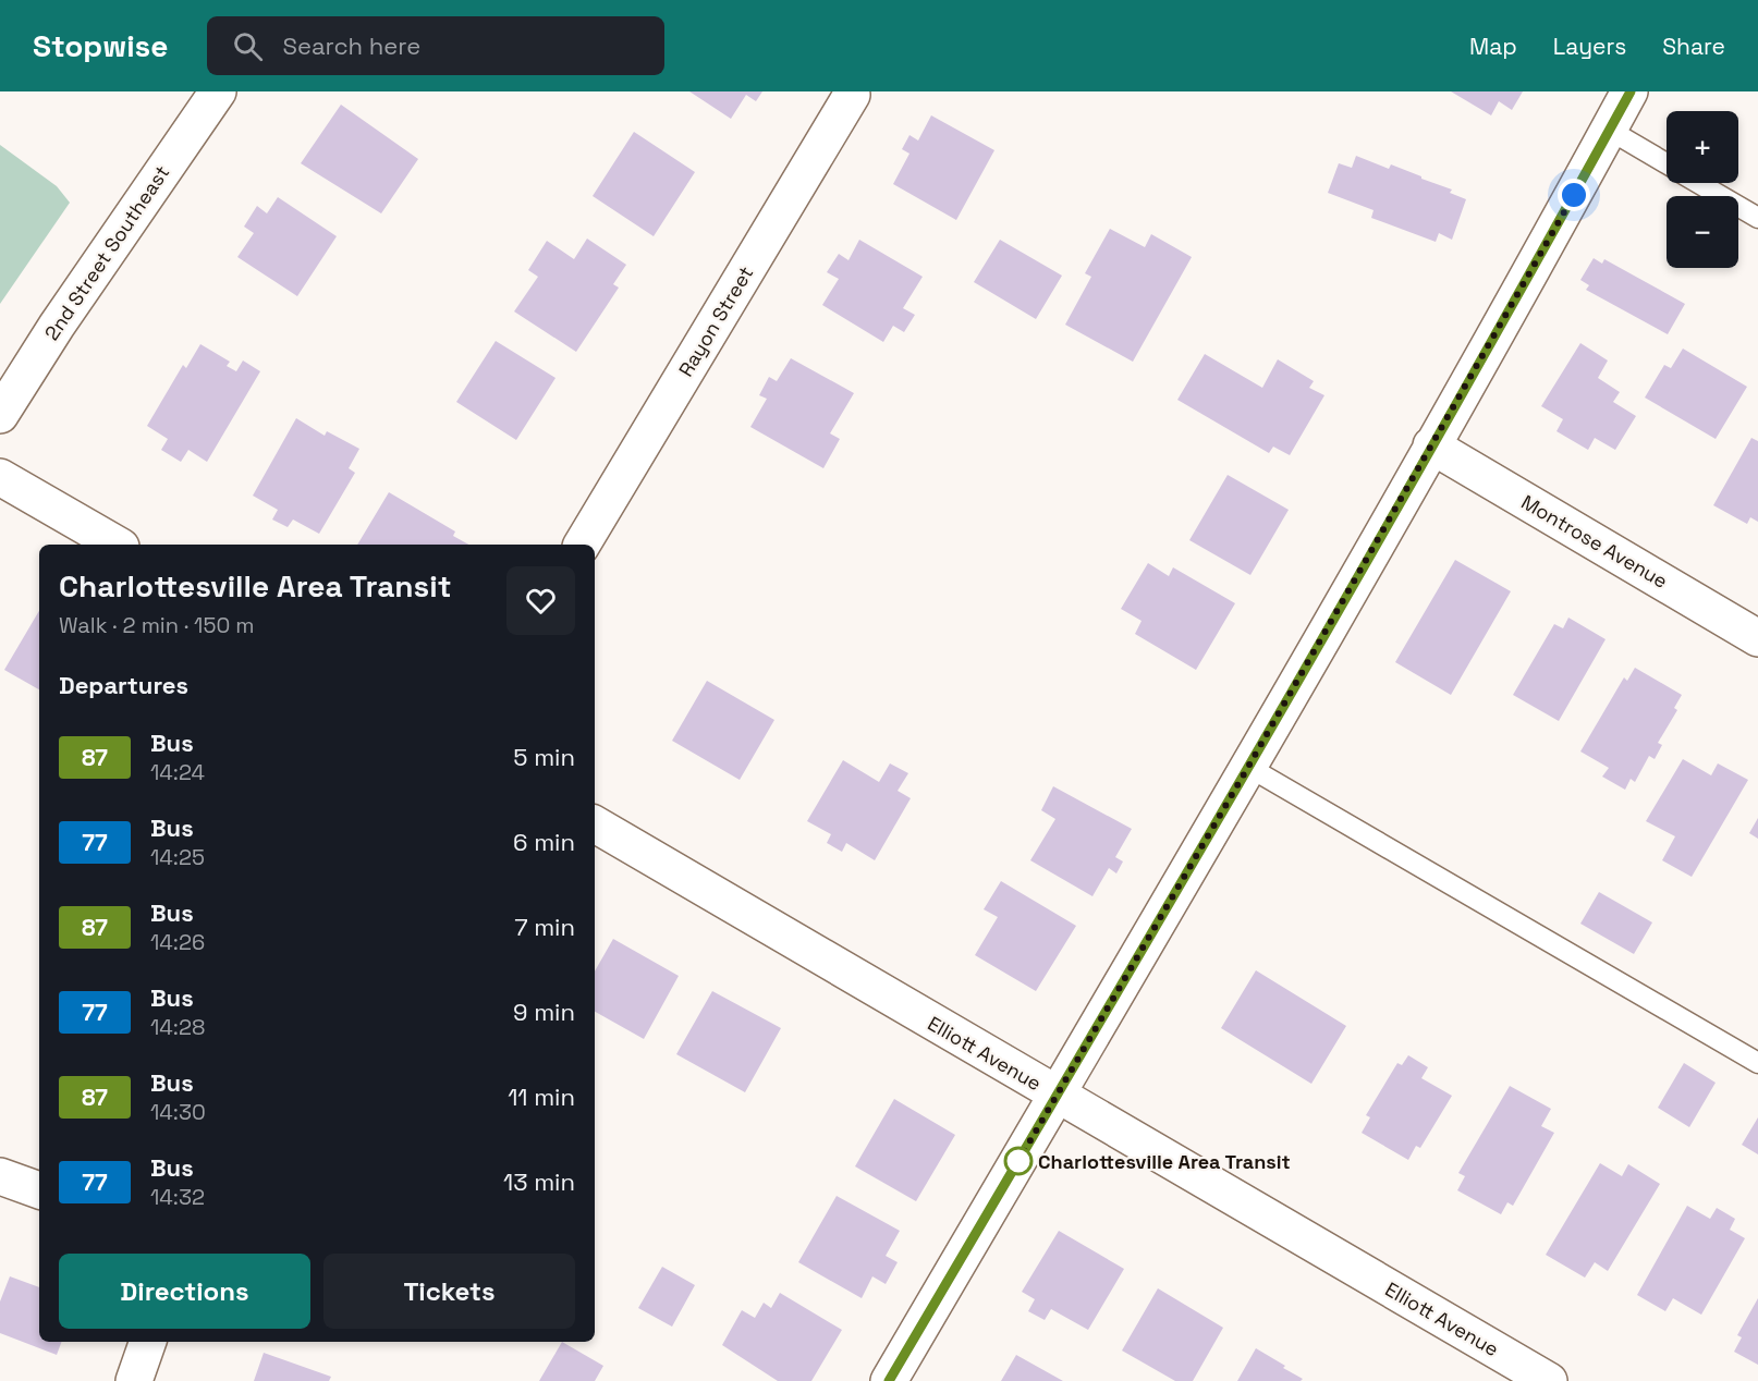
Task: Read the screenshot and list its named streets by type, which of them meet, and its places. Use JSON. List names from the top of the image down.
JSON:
{
  "streets": {
    "street": [
      "2nd Street Southeast",
      "Rayon Street",
      "Montrose Avenue",
      "Elliott Avenue"
    ]
  },
  "places": ["Charlottesville Area Transit"],
  "lines": ["bus line 87"],
  "page": {
    "header": "Stopwise",
    "search": "Search here",
    "nav": ["Map", "Layers", "Share"],
    "map_buttons": ["+", "−"],
    "heading": [
      ["Charlottesville Area Transit", "Walk · 2 min · 150 m"],
      "Departures"
    ],
    "list": [
      {
        "mark": "87",
        "name": "Bus",
        "note": "14:24",
        "value": "5 min"
      },
      {
        "mark": "77",
        "name": "Bus",
        "note": "14:25",
        "value": "6 min"
      },
      {
        "mark": "87",
        "name": "Bus",
        "note": "14:26",
        "value": "7 min"
      },
      {
        "mark": "77",
        "name": "Bus",
        "note": "14:28",
        "value": "9 min"
      },
      {
        "mark": "87",
        "name": "Bus",
        "note": "14:30",
        "value": "11 min"
      },
      {
        "mark": "77",
        "name": "Bus",
        "note": "14:32",
        "value": "13 min"
      }
    ],
    "buttons": ["Directions", "Tickets"]
  }
}
